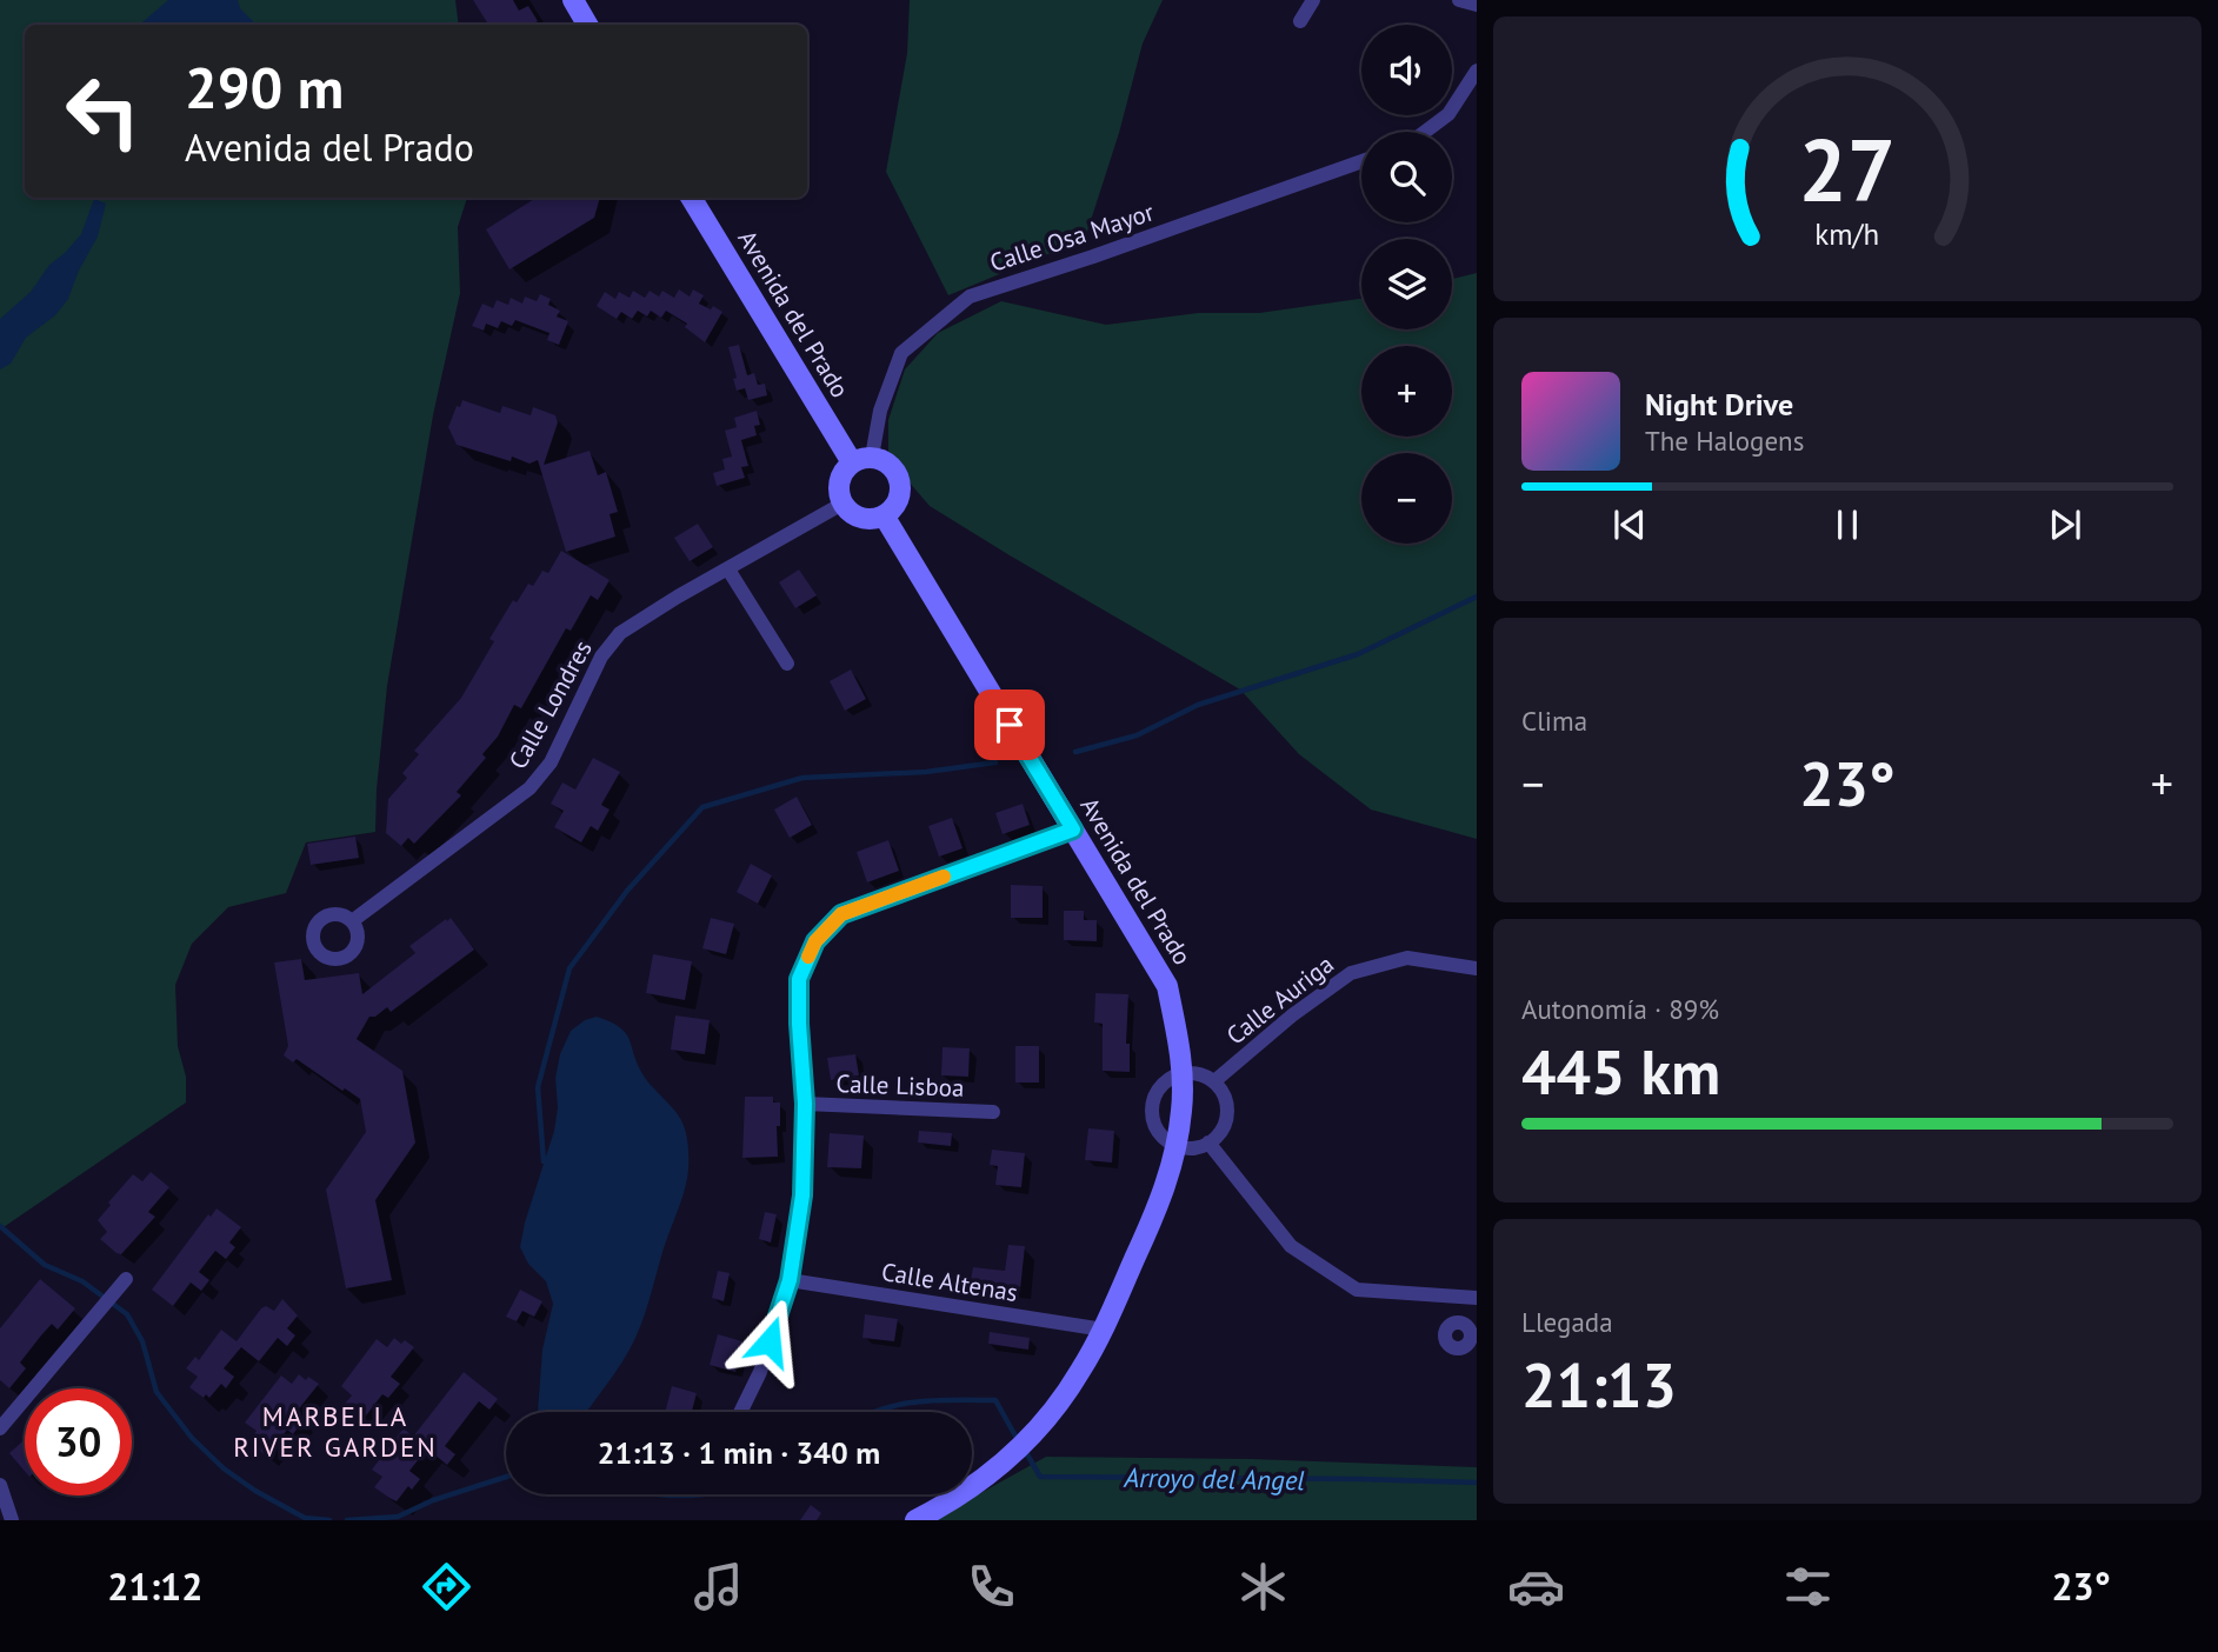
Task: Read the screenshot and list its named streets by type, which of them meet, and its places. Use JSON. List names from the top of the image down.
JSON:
{
  "streets": {
    "street": [
      "Calle Osa Mayor",
      "Avenida del Prado",
      "Calle Londres",
      "Calle Auriga",
      "Calle Lisboa",
      "Calle Altenas"
    ]
  },
  "crossings": [
    ["Calle Osa Mayor", "Avenida del Prado"],
    ["Calle Osa Mayor", "Calle Londres"],
    ["Avenida del Prado", "Calle Londres"],
    ["Avenida del Prado", "Calle Altenas"]
  ],
  "districts": ["MARBELLA RIVER GARDEN"],
  "water": ["Arroyo del Angel"],
  "page": {
    "map_buttons": ["+", "−"],
    "turn": ["290 m", "Avenida del Prado"],
    "song": ["Night Drive", "The Halogens"],
    "tile": [
      "Clima",
      ["Autonomía · 89%", "445 km"],
      ["Llegada", "21:13"]
    ],
    "heat": ["−", "23°", "+"],
    "limit": "30",
    "trip": "21:13 · 1 min · 340 m",
    "tabs": ["21:12", "23°"],
    "gauge": ["27", "km/h"]
  }
}
